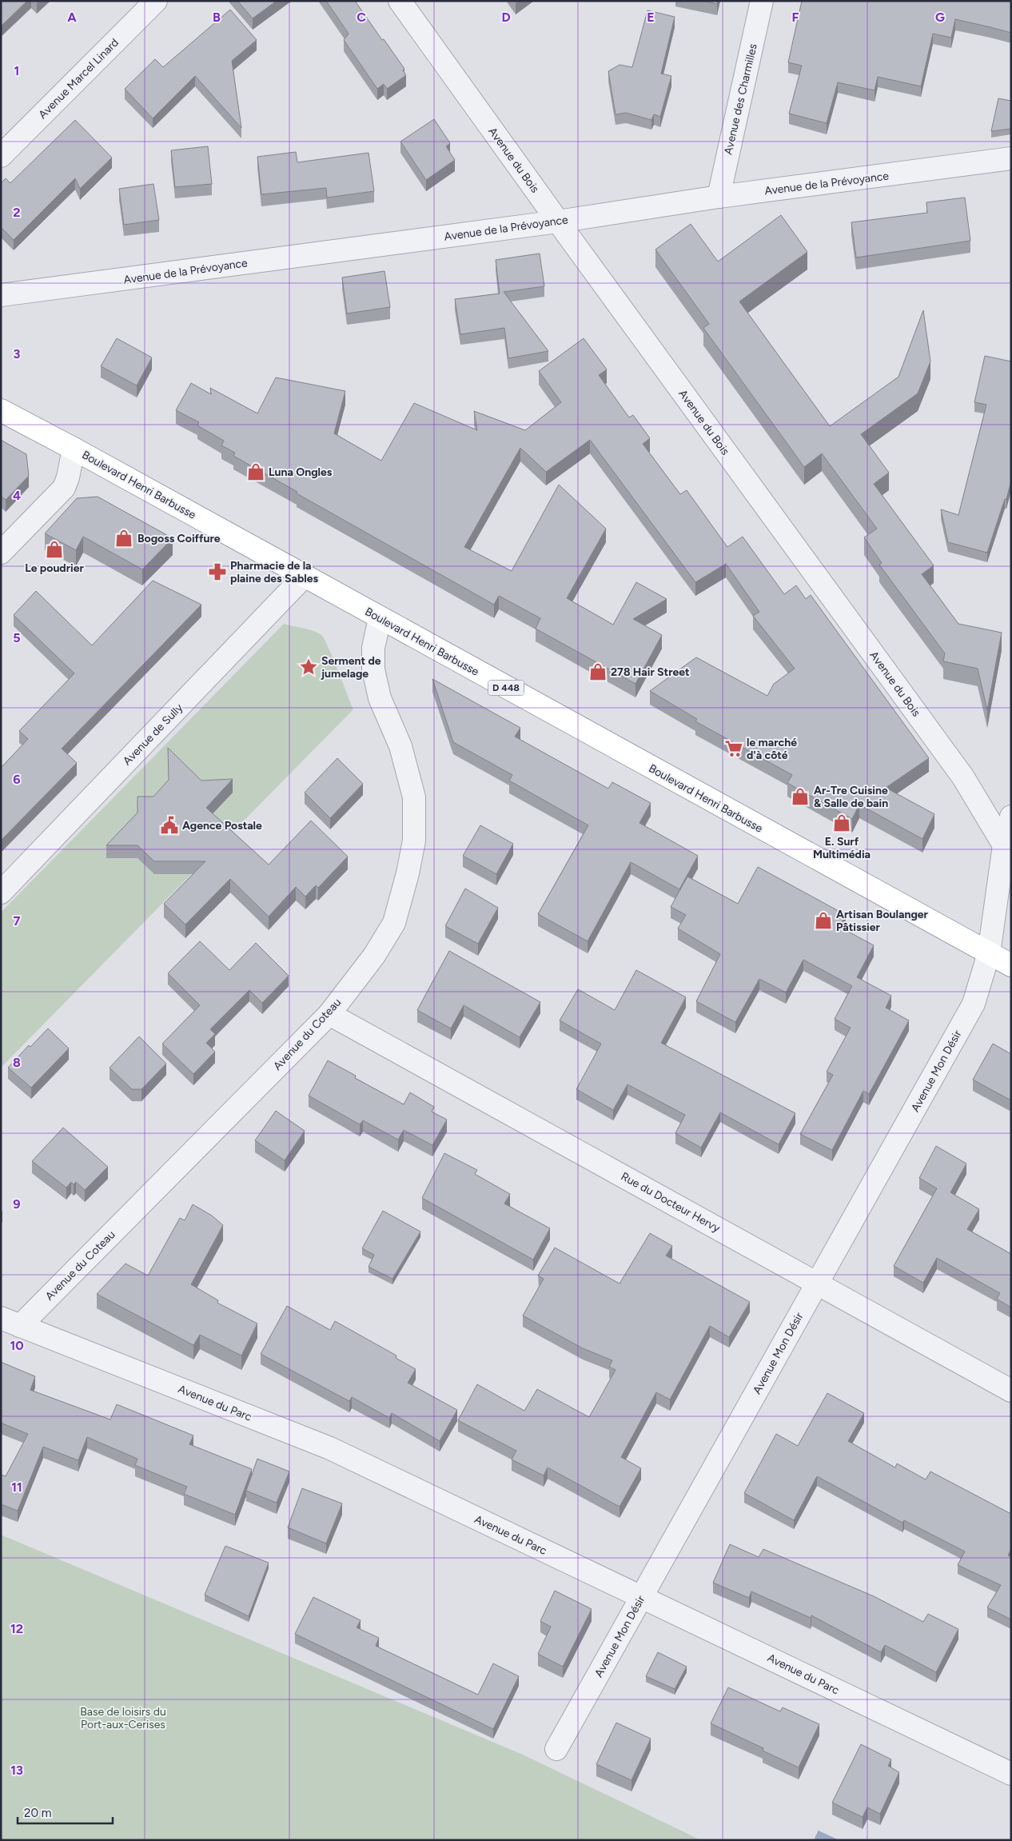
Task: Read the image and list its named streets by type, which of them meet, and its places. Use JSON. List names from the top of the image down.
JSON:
{
  "streets": {
    "main road": ["Boulevard Henri Barbusse", "D 448"],
    "street": [
      "Avenue Marcel Linard",
      "Avenue des Charmilles",
      "Avenue du Bois",
      "Avenue de la Prévoyance",
      "Avenue de Sully",
      "Avenue du Coteau",
      "Avenue Mon Désir",
      "Rue du Docteur Hervy",
      "Avenue du Parc"
    ]
  },
  "crossings": [
    ["Avenue des Charmilles", "Avenue de la Prévoyance"],
    ["Avenue du Bois", "Avenue de la Prévoyance"],
    ["Avenue du Bois", "Avenue Mon Désir"],
    ["Boulevard Henri Barbusse", "Avenue de Sully"],
    ["Boulevard Henri Barbusse", "Avenue du Coteau"],
    ["Boulevard Henri Barbusse", "Avenue Mon Désir"],
    ["Avenue du Coteau", "Rue du Docteur Hervy"],
    ["Avenue du Coteau", "Avenue du Parc"],
    ["Avenue Mon Désir", "Rue du Docteur Hervy"],
    ["Avenue Mon Désir", "Avenue du Parc"]
  ],
  "parks": ["Base de loisirs du Port-aux-Cerises"],
  "places": {
    "shop": [
      "Luna Ongles",
      "Bogoss Coiffure",
      "Le poudrier",
      "278 Hair Street",
      "Ar-Tre Cuisine & Salle de bain",
      "E. Surf Multimédia",
      "Artisan Boulanger Pâtissier"
    ],
    "pharmacy": ["Pharmacie de la plaine des Sables"],
    "place": ["Serment de jumelage"],
    "supermarket": ["le marché d'à côté"],
    "public building": ["Agence Postale"]
  },
  "scale_bar": "20 m",
  "grid": {
    "columns": [
      "A",
      "B",
      "C",
      "D",
      "E",
      "F",
      "G"
    ],
    "rows": [
      "1",
      "2",
      "3",
      "4",
      "5",
      "6",
      "7",
      "8",
      "9",
      "10",
      "11",
      "12",
      "13"
    ]
  }
}
